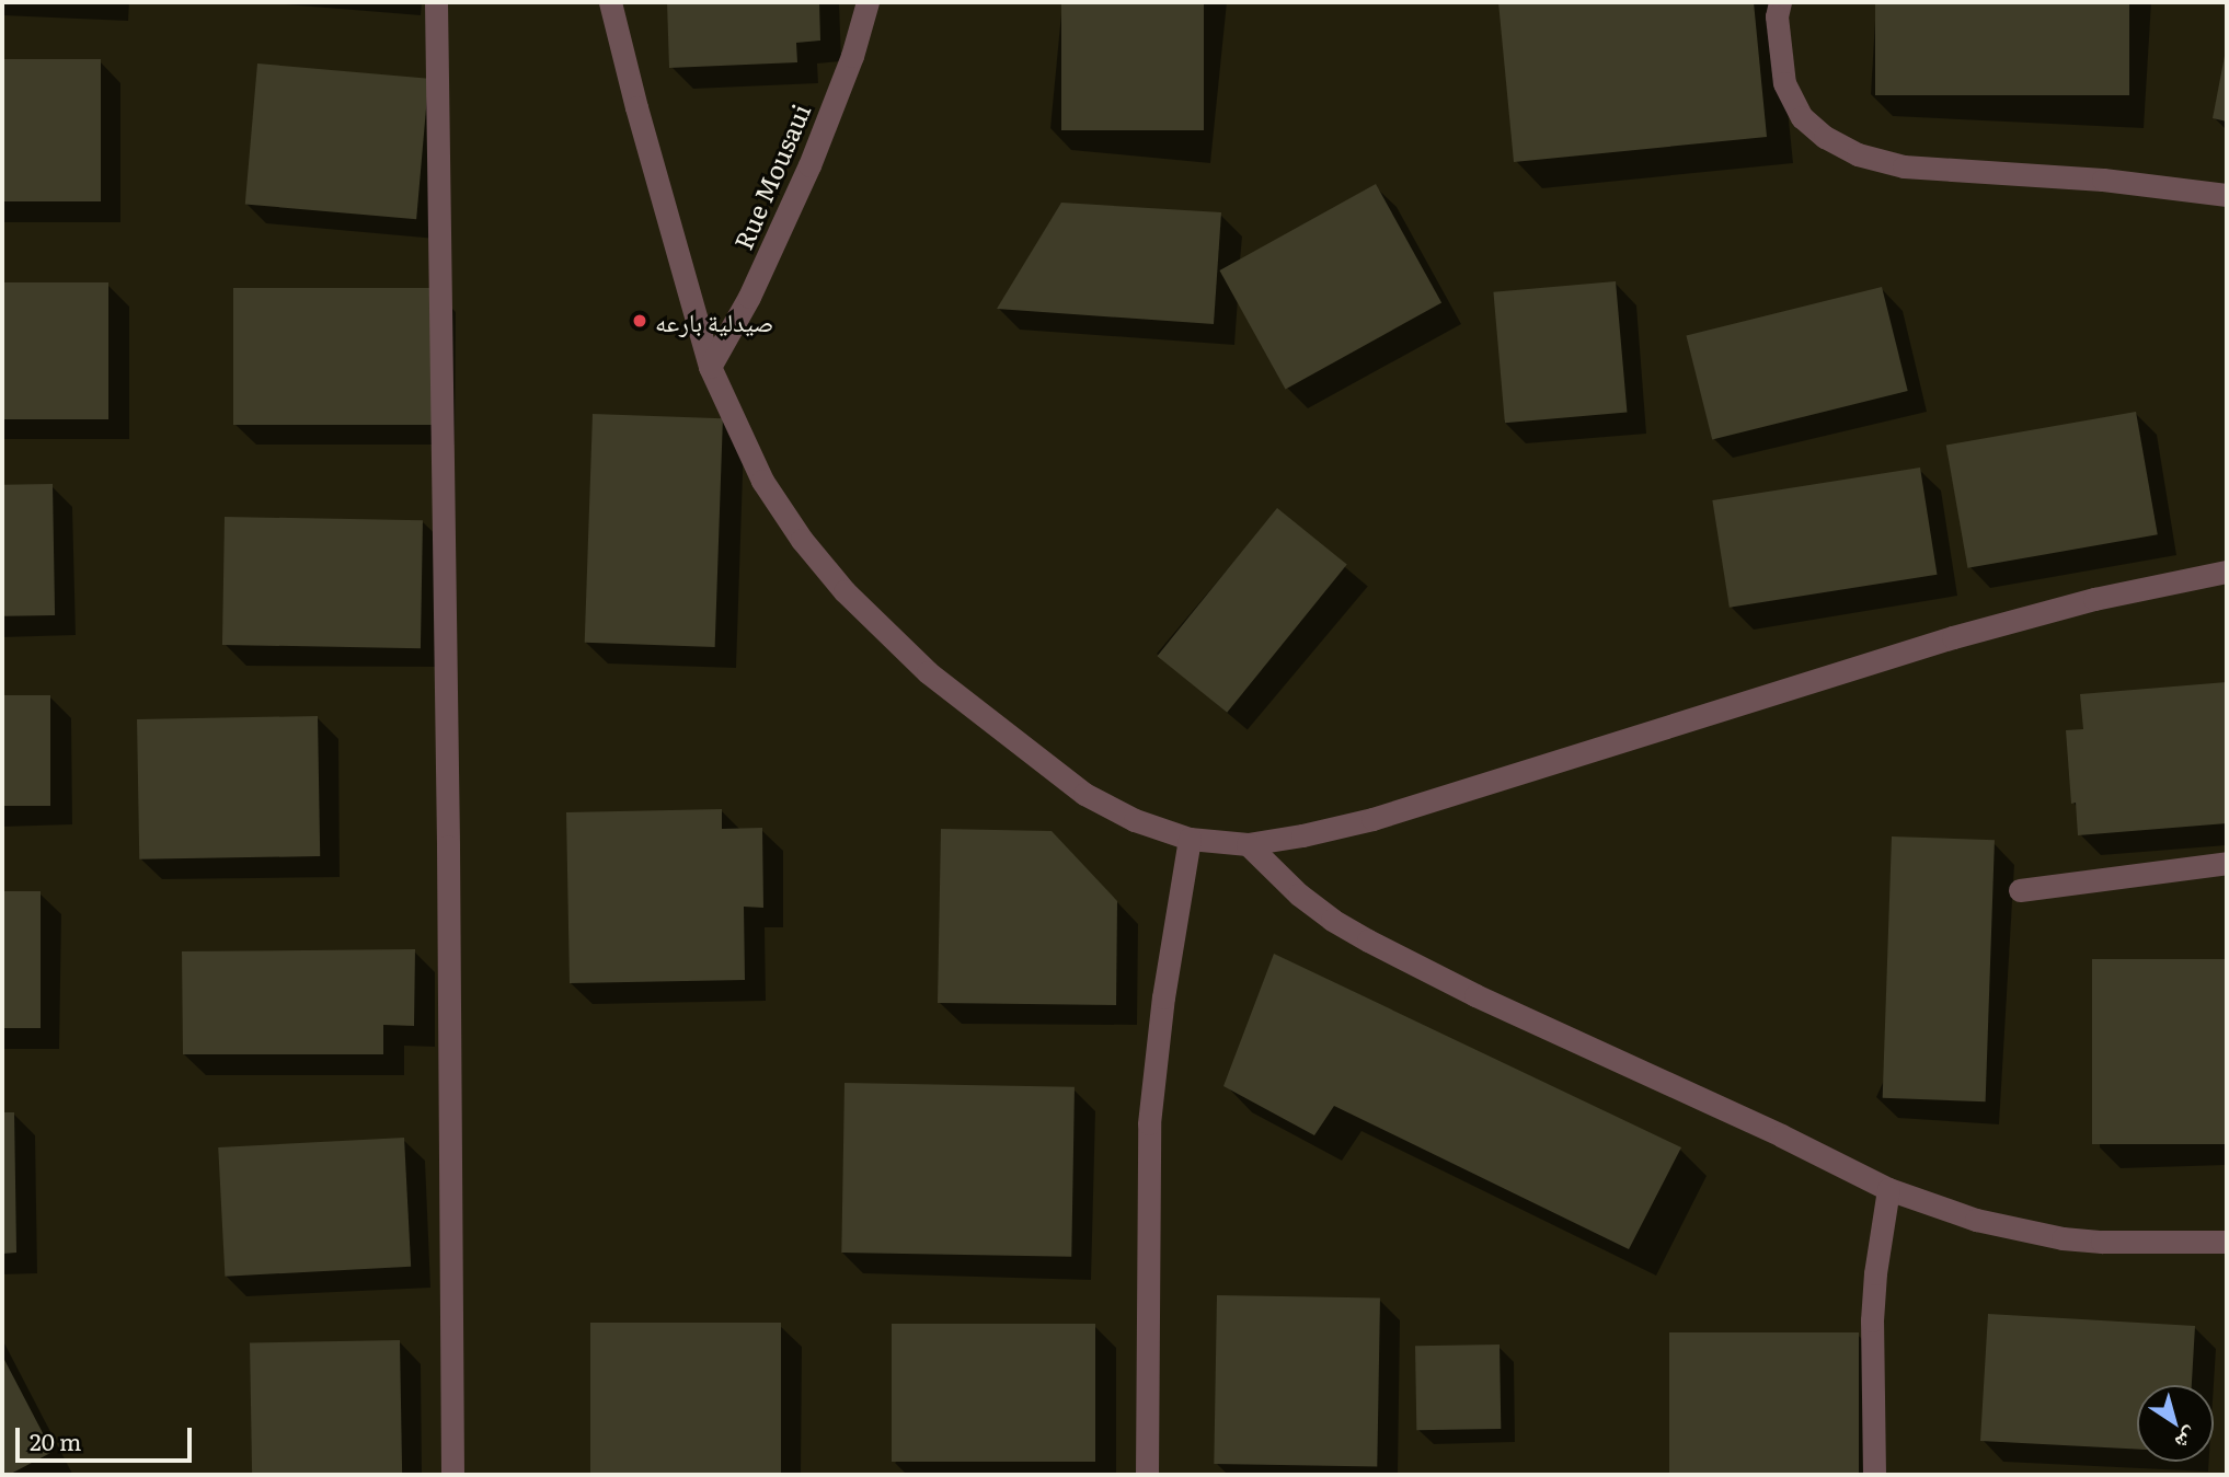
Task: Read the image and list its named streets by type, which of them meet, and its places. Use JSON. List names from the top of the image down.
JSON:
{
  "streets": {
    "street": ["Rue Mousaui"]
  },
  "places": ["صيدلية بارعه"],
  "scale_bar": "20 m",
  "north": "bottom right"
}
